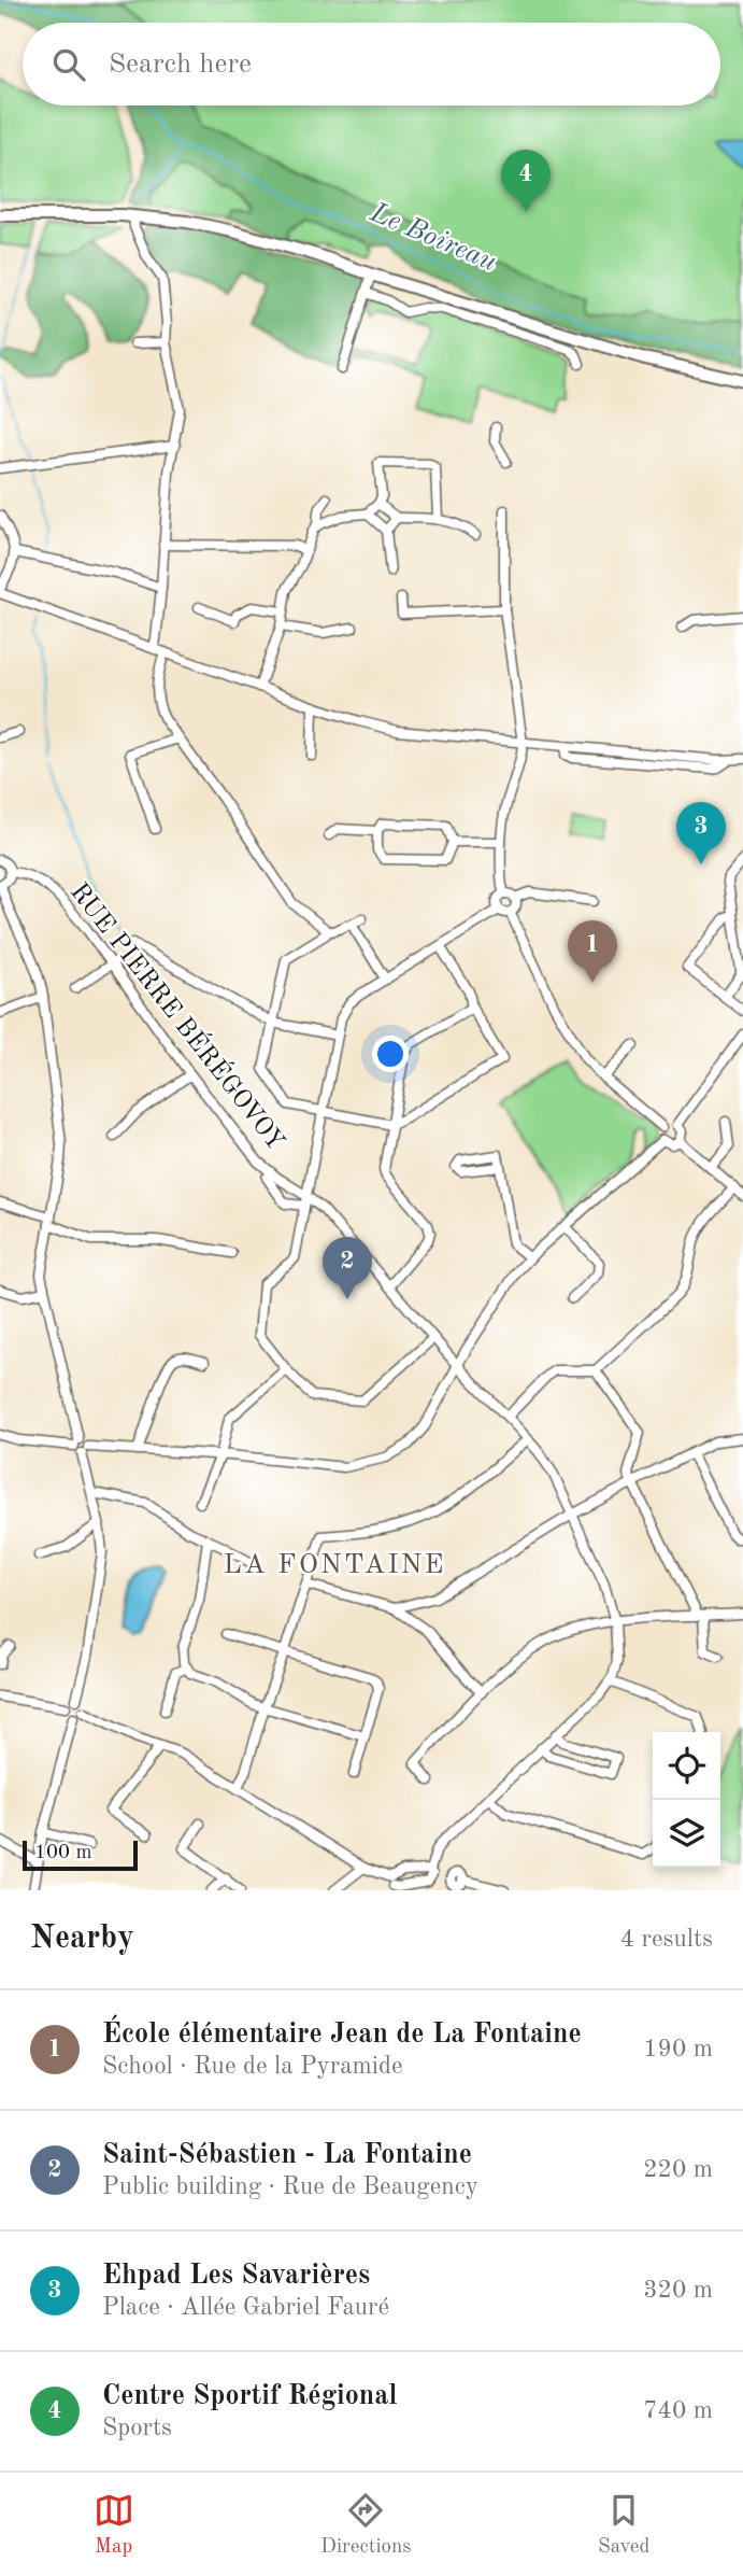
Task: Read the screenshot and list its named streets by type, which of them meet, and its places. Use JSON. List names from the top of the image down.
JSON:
{
  "streets": {
    "street": ["RUE PIERRE BÉRÉGOVOY"]
  },
  "districts": ["LA FONTAINE"],
  "water": ["Le Boireau"],
  "scale_bar": "100 m",
  "page": {
    "search": "Search here",
    "pins": [
      "4",
      "3",
      "1",
      "2"
    ],
    "scale": "100 m",
    "heading": ["Nearby", "4 results"],
    "list": [
      {
        "mark": "1",
        "name": "École élémentaire Jean de La Fontaine",
        "note": "School · Rue de la Pyramide",
        "value": "190 m"
      },
      {
        "mark": "2",
        "name": "Saint-Sébastien - La Fontaine",
        "note": "Public building · Rue de Beaugency",
        "value": "220 m"
      },
      {
        "mark": "3",
        "name": "Ehpad Les Savarières",
        "note": "Place · Allée Gabriel Fauré",
        "value": "320 m"
      },
      {
        "mark": "4",
        "name": "Centre Sportif Régional",
        "note": "Sports",
        "value": "740 m"
      }
    ],
    "nav": ["Map", "Directions", "Saved"]
  }
}
